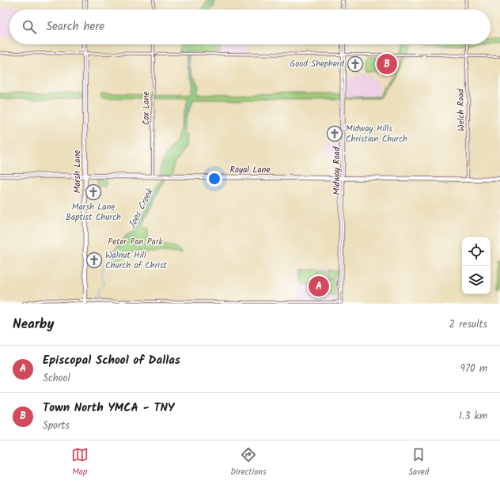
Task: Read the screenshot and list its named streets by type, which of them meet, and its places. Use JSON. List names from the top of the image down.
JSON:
{
  "streets": {
    "street": [
      "Cox Lane",
      "Welch Road",
      "Royal Lane",
      "Midway Road",
      "Marsh Lane"
    ]
  },
  "crossings": [
    ["Cox Lane", "Royal Lane"],
    ["Welch Road", "Royal Lane"],
    ["Royal Lane", "Midway Road"],
    ["Royal Lane", "Marsh Lane"]
  ],
  "water": ["Joes Creek"],
  "parks": ["Peter Pan Park"],
  "places": {
    "church": [
      "Good Shepherd",
      "Midway Hills Christian Church",
      "Marsh Lane Baptist Church",
      "Walnut Hill Church of Christ"
    ]
  },
  "page": {
    "search": "Search here",
    "pins": ["B", "A"],
    "heading": ["Nearby", "2 results"],
    "list": [
      {
        "mark": "A",
        "name": "Episcopal School of Dallas",
        "note": "School",
        "value": "970 m"
      },
      {
        "mark": "B",
        "name": "Town North YMCA - TNY",
        "note": "Sports",
        "value": "1.3 km"
      }
    ],
    "nav": ["Map", "Directions", "Saved"]
  }
}
